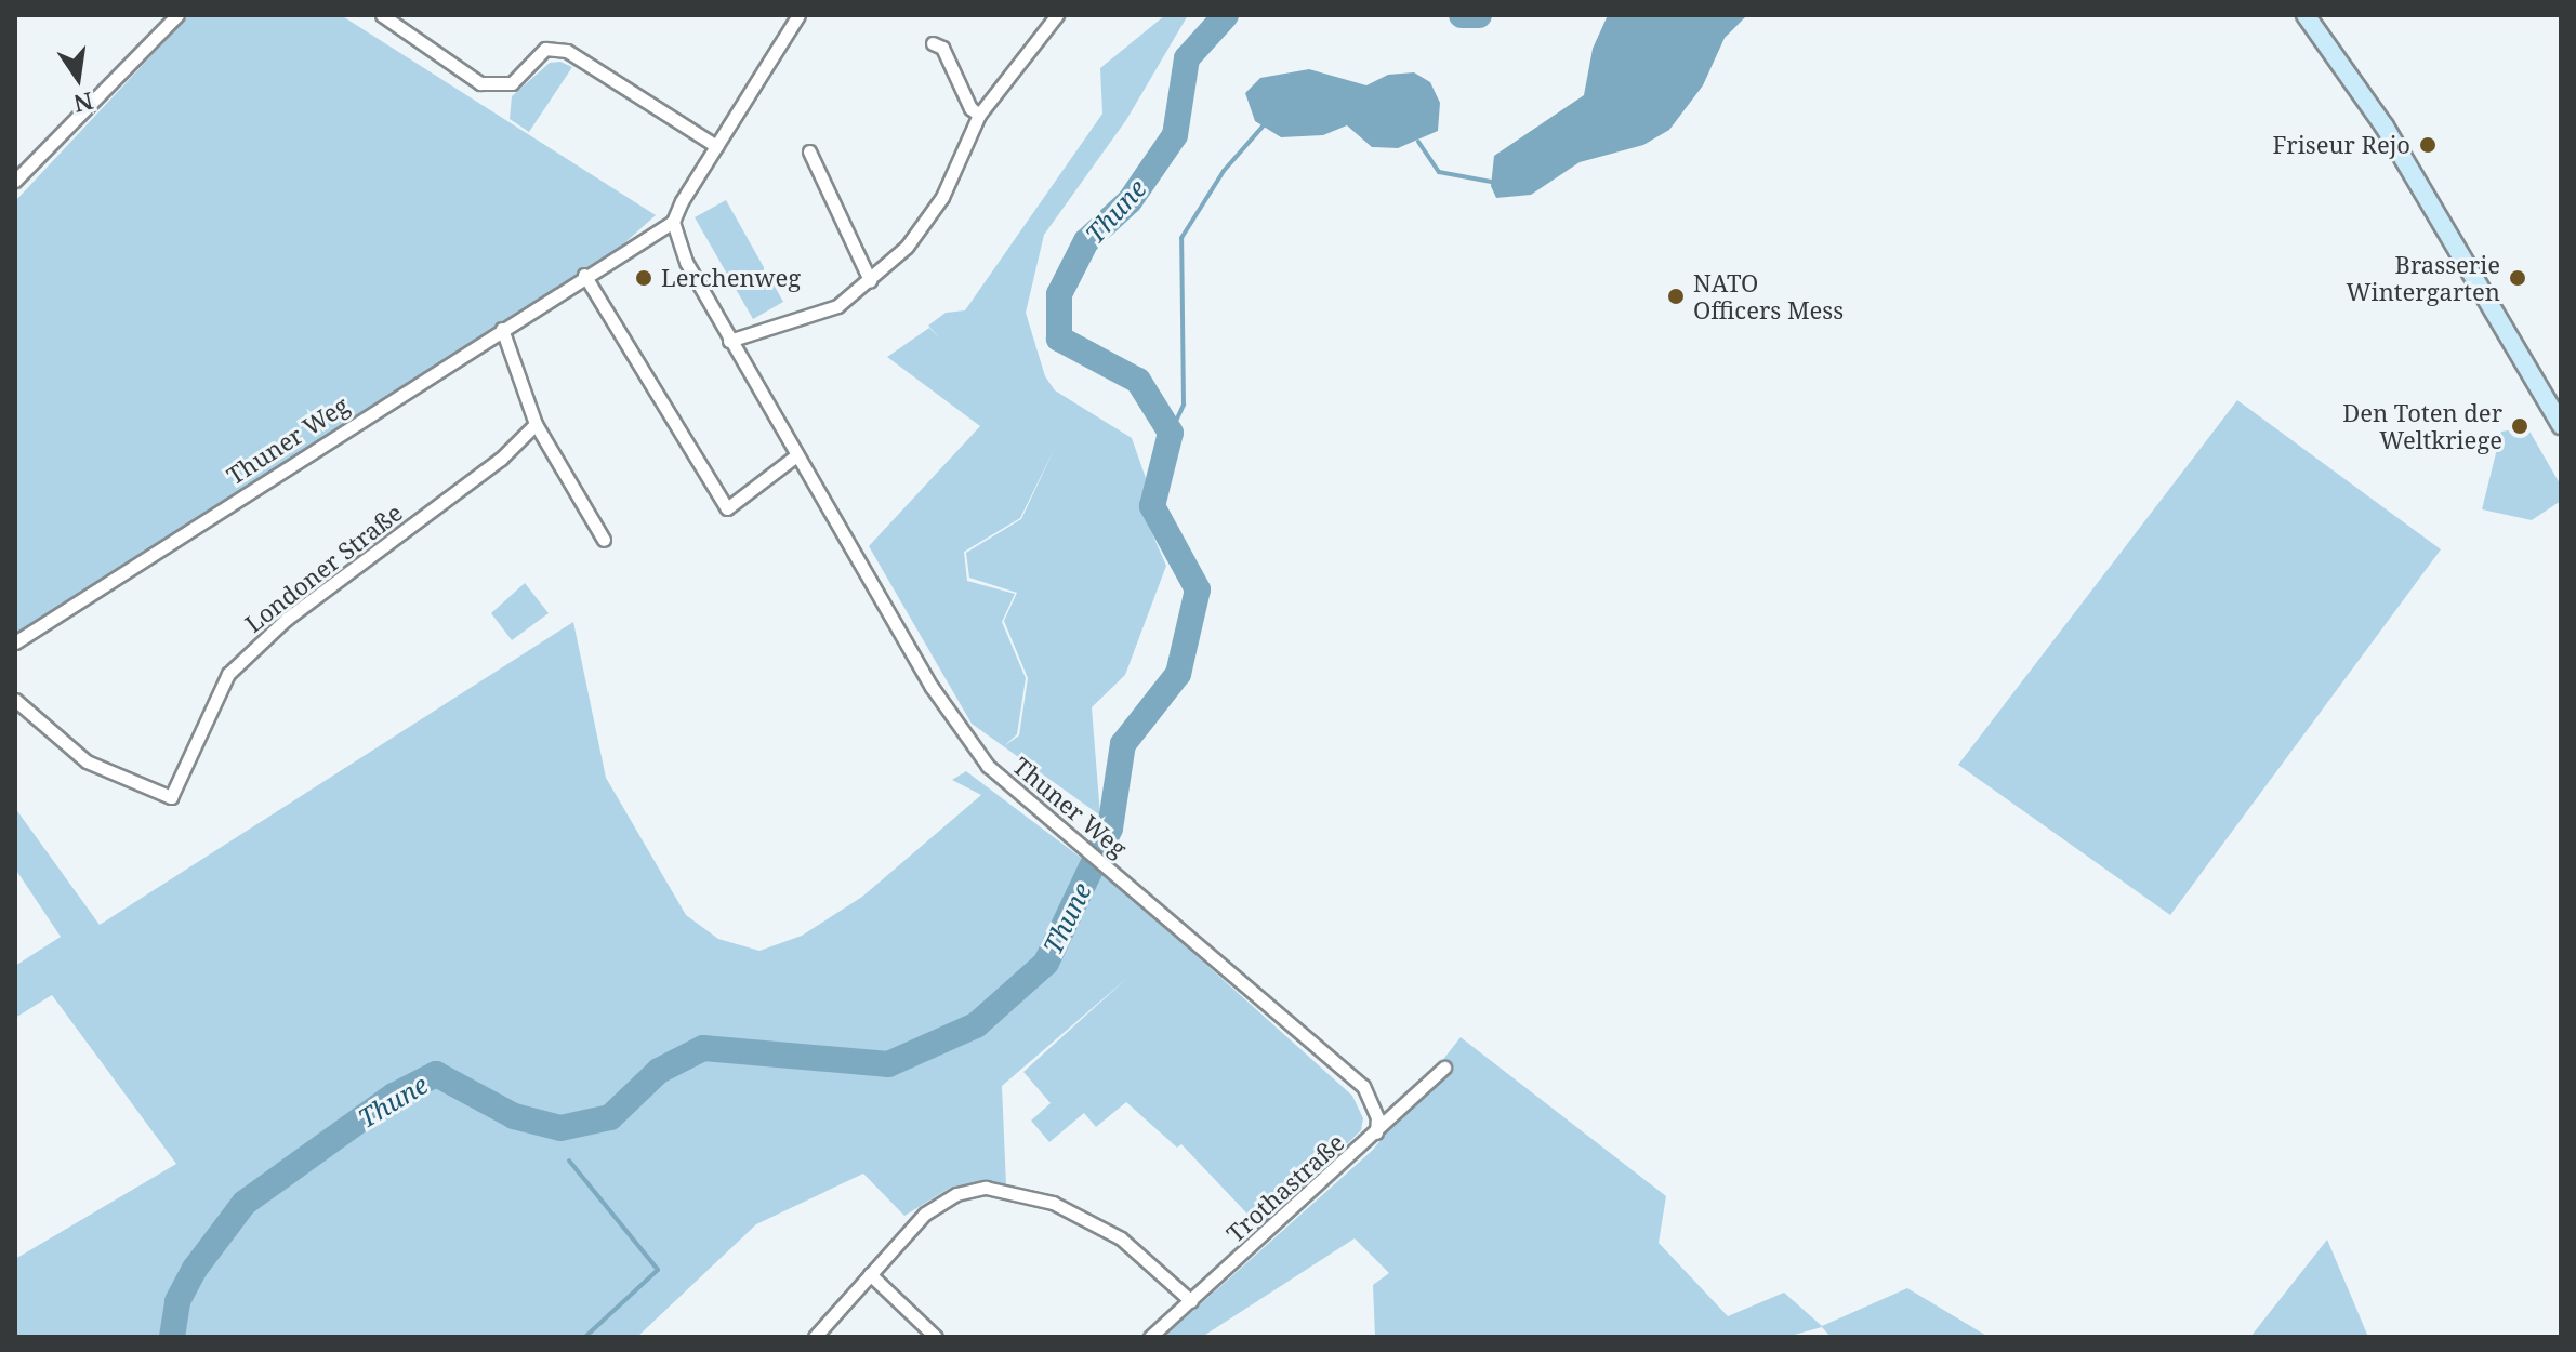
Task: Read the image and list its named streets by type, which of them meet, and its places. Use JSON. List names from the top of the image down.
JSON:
{
  "streets": {
    "street": ["Thuner Weg", "Londoner Straße", "Trothastraße"]
  },
  "crossings": [
    ["Thuner Weg", "Trothastraße"]
  ],
  "water": ["Thune"],
  "places": [
    "Friseur Rejo",
    "Lerchenweg",
    "Brasserie Wintergarten",
    "NATO Officers Mess",
    "Den Toten der Weltkriege"
  ],
  "north": "bottom"
}
